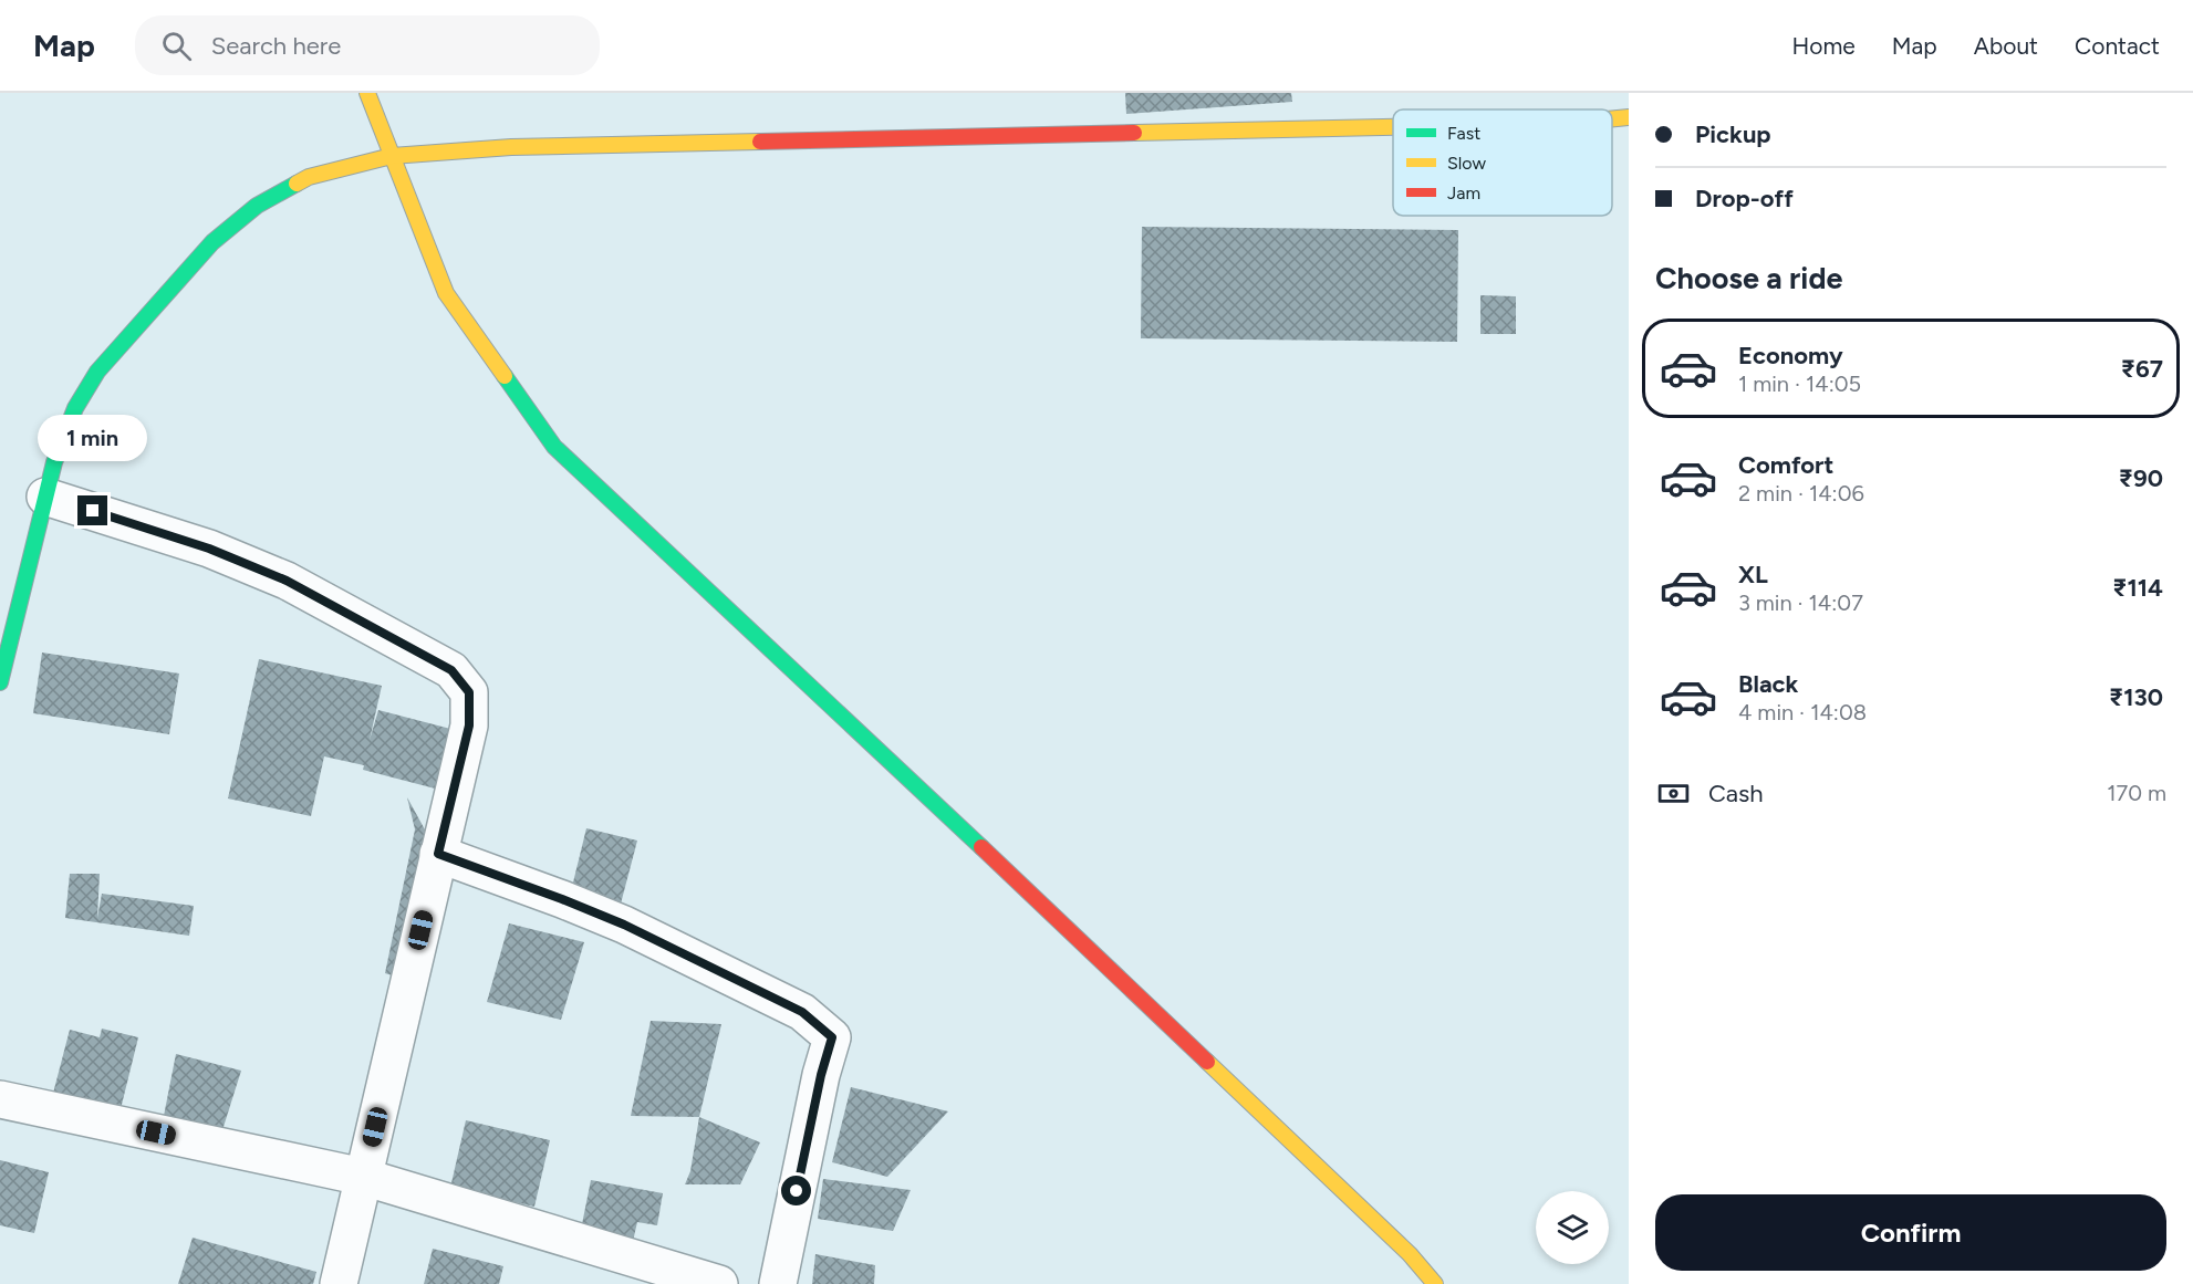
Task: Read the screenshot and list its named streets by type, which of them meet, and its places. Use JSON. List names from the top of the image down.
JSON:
{
  "legend": ["Fast", "Slow", "Jam"],
  "page": {
    "header": "Map",
    "search": "Search here",
    "nav": [
      "Home",
      "Map",
      "About",
      "Contact"
    ],
    "banner": ["Pickup", "Drop-off"],
    "heading": "Choose a ride",
    "list": [
      {
        "name": "Economy",
        "note": "1 min · 14:05",
        "value": "₹67"
      },
      {
        "name": "Comfort",
        "note": "2 min · 14:06",
        "value": "₹90"
      },
      {
        "name": "XL",
        "note": "3 min · 14:07",
        "value": "₹114"
      },
      {
        "name": "Black",
        "note": "4 min · 14:08",
        "value": "₹130"
      }
    ],
    "bubble": "1 min",
    "pay": ["Cash", "170 m"],
    "buttons": "Confirm"
  }
}
